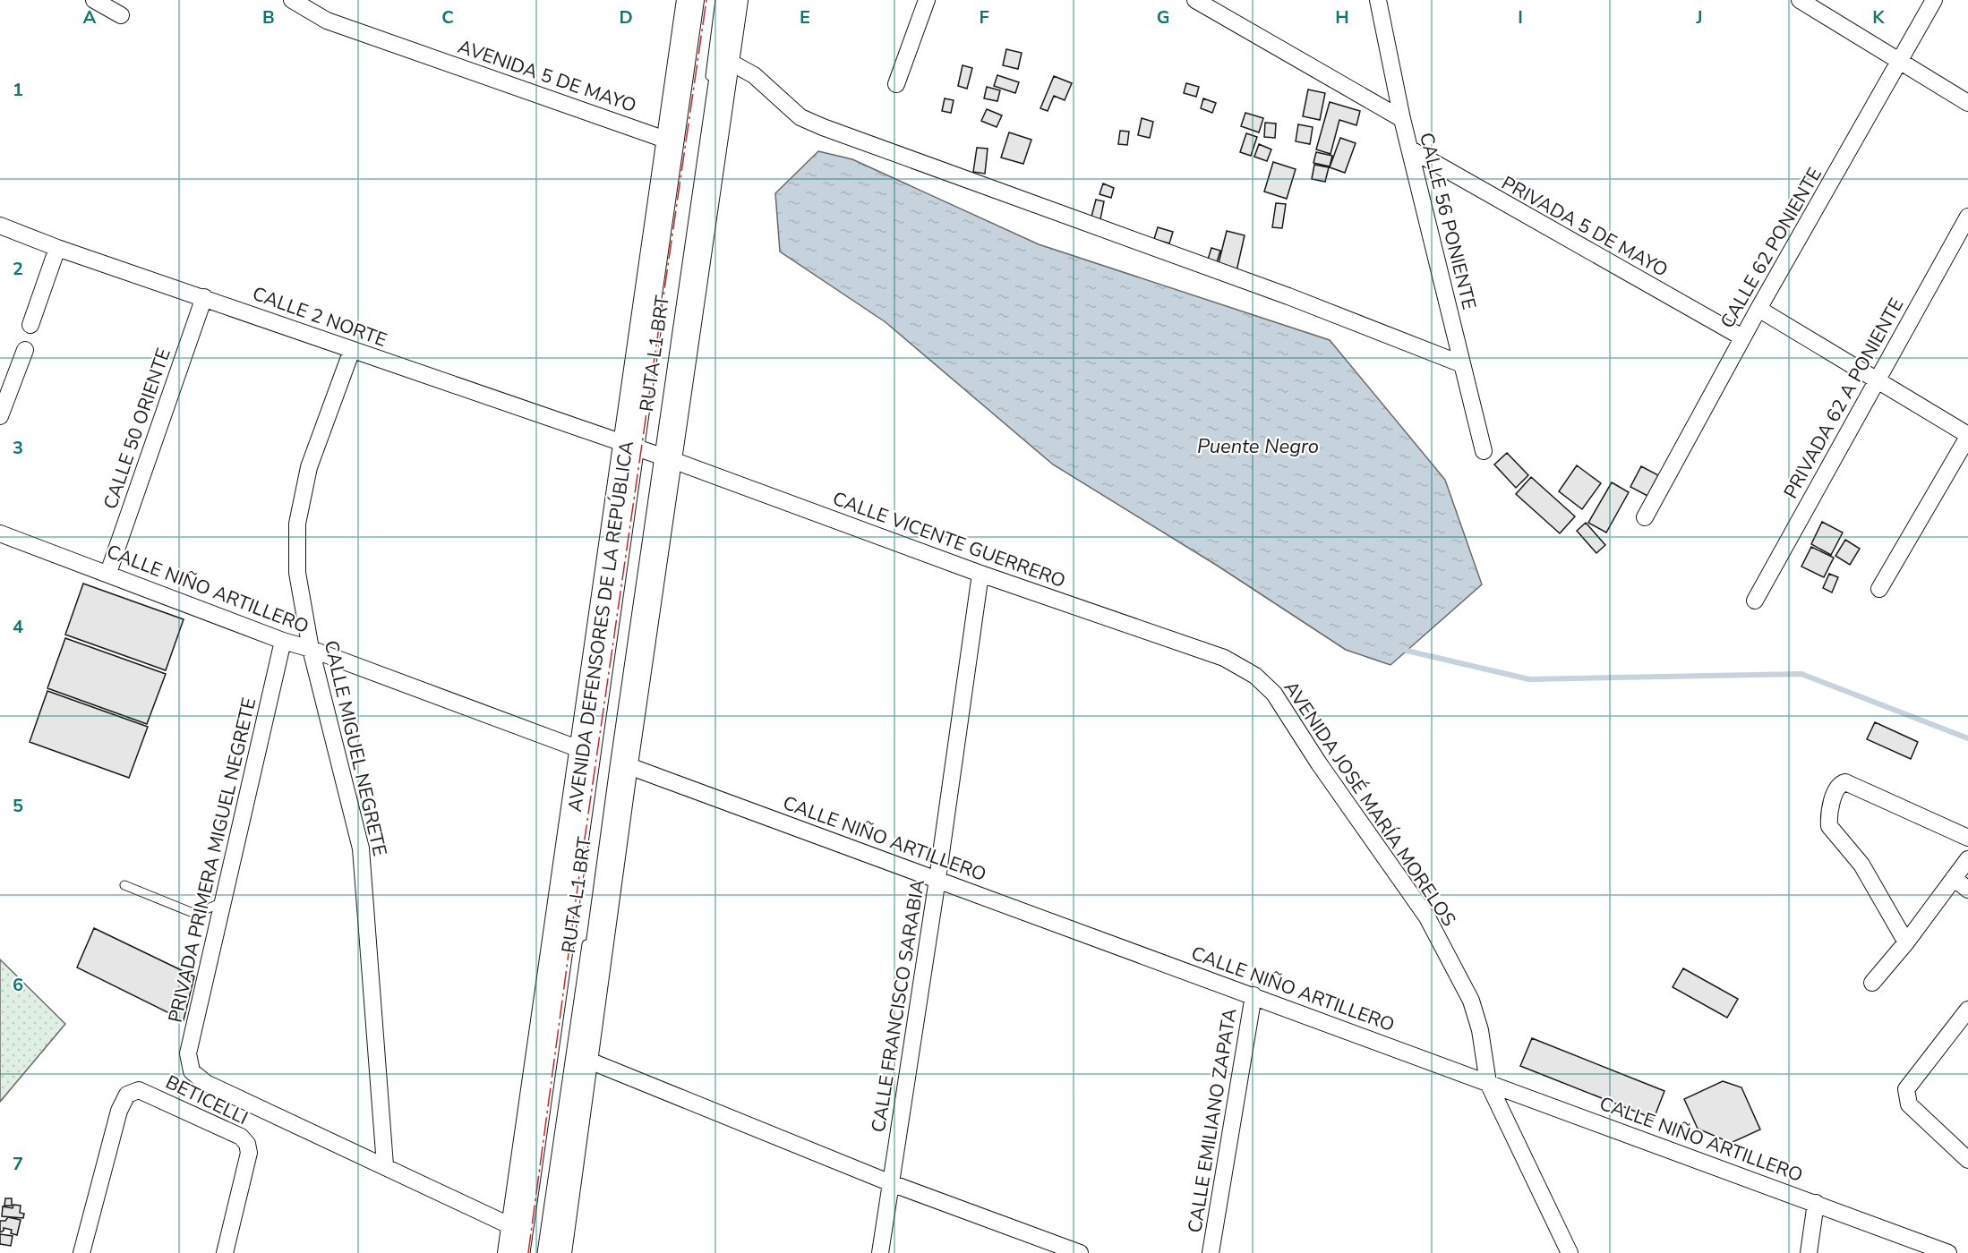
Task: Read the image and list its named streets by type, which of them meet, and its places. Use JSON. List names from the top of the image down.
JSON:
{
  "streets": {
    "main road": ["AVENIDA DEFENSORES DE LA REPÚBLICA"],
    "street": [
      "AVENIDA 5 DE MAYO",
      "CALLE 56 PONIENTE",
      "PRIVADA 5 DE MAYO",
      "CALLE 62 PONIENTE",
      "CALLE 2 NORTE",
      "PRIVADA 62 A PONIENTE",
      "CALLE 50 ORIENTE",
      "CALLE VICENTE GUERRERO",
      "CALLE NIÑO ARTILLERO",
      "CALLE MIGUEL NEGRETE",
      "AVENIDA JOSÉ MARÍA MORELOS",
      "PRIVADA PRIMERA MIGUEL NEGRETE",
      "CALLE FRANCISCO SARABIA",
      "BETICELLI",
      "CALLE EMILIANO ZAPATA"
    ],
    "lane": ["RUTA L1 BRT"]
  },
  "crossings": [
    ["AVENIDA 5 DE MAYO", "AVENIDA DEFENSORES DE LA REPÚBLICA"],
    ["CALLE 56 PONIENTE", "PRIVADA 5 DE MAYO"],
    ["PRIVADA 5 DE MAYO", "CALLE 62 PONIENTE"],
    ["CALLE 2 NORTE", "RUTA L1 BRT"],
    ["CALLE 2 NORTE", "CALLE 50 ORIENTE"],
    ["CALLE 2 NORTE", "CALLE VICENTE GUERRERO"],
    ["CALLE 2 NORTE", "AVENIDA DEFENSORES DE LA REPÚBLICA"],
    ["CALLE 2 NORTE", "CALLE MIGUEL NEGRETE"],
    ["RUTA L1 BRT", "CALLE VICENTE GUERRERO"],
    ["RUTA L1 BRT", "AVENIDA DEFENSORES DE LA REPÚBLICA"],
    ["CALLE 50 ORIENTE", "CALLE NIÑO ARTILLERO"],
    ["CALLE VICENTE GUERRERO", "AVENIDA DEFENSORES DE LA REPÚBLICA"],
    ["CALLE VICENTE GUERRERO", "AVENIDA JOSÉ MARÍA MORELOS"],
    ["CALLE VICENTE GUERRERO", "CALLE FRANCISCO SARABIA"],
    ["CALLE NIÑO ARTILLERO", "AVENIDA DEFENSORES DE LA REPÚBLICA"],
    ["CALLE NIÑO ARTILLERO", "CALLE MIGUEL NEGRETE"],
    ["CALLE NIÑO ARTILLERO", "AVENIDA JOSÉ MARÍA MORELOS"],
    ["CALLE NIÑO ARTILLERO", "PRIVADA PRIMERA MIGUEL NEGRETE"],
    ["CALLE NIÑO ARTILLERO", "CALLE FRANCISCO SARABIA"],
    ["CALLE NIÑO ARTILLERO", "CALLE EMILIANO ZAPATA"],
    ["CALLE MIGUEL NEGRETE", "PRIVADA PRIMERA MIGUEL NEGRETE"]
  ],
  "water": ["Puente Negro"],
  "grid": {
    "columns": [
      "A",
      "B",
      "C",
      "D",
      "E",
      "F",
      "G",
      "H",
      "I",
      "J",
      "K"
    ],
    "rows": [
      "1",
      "2",
      "3",
      "4",
      "5",
      "6",
      "7"
    ]
  }
}
